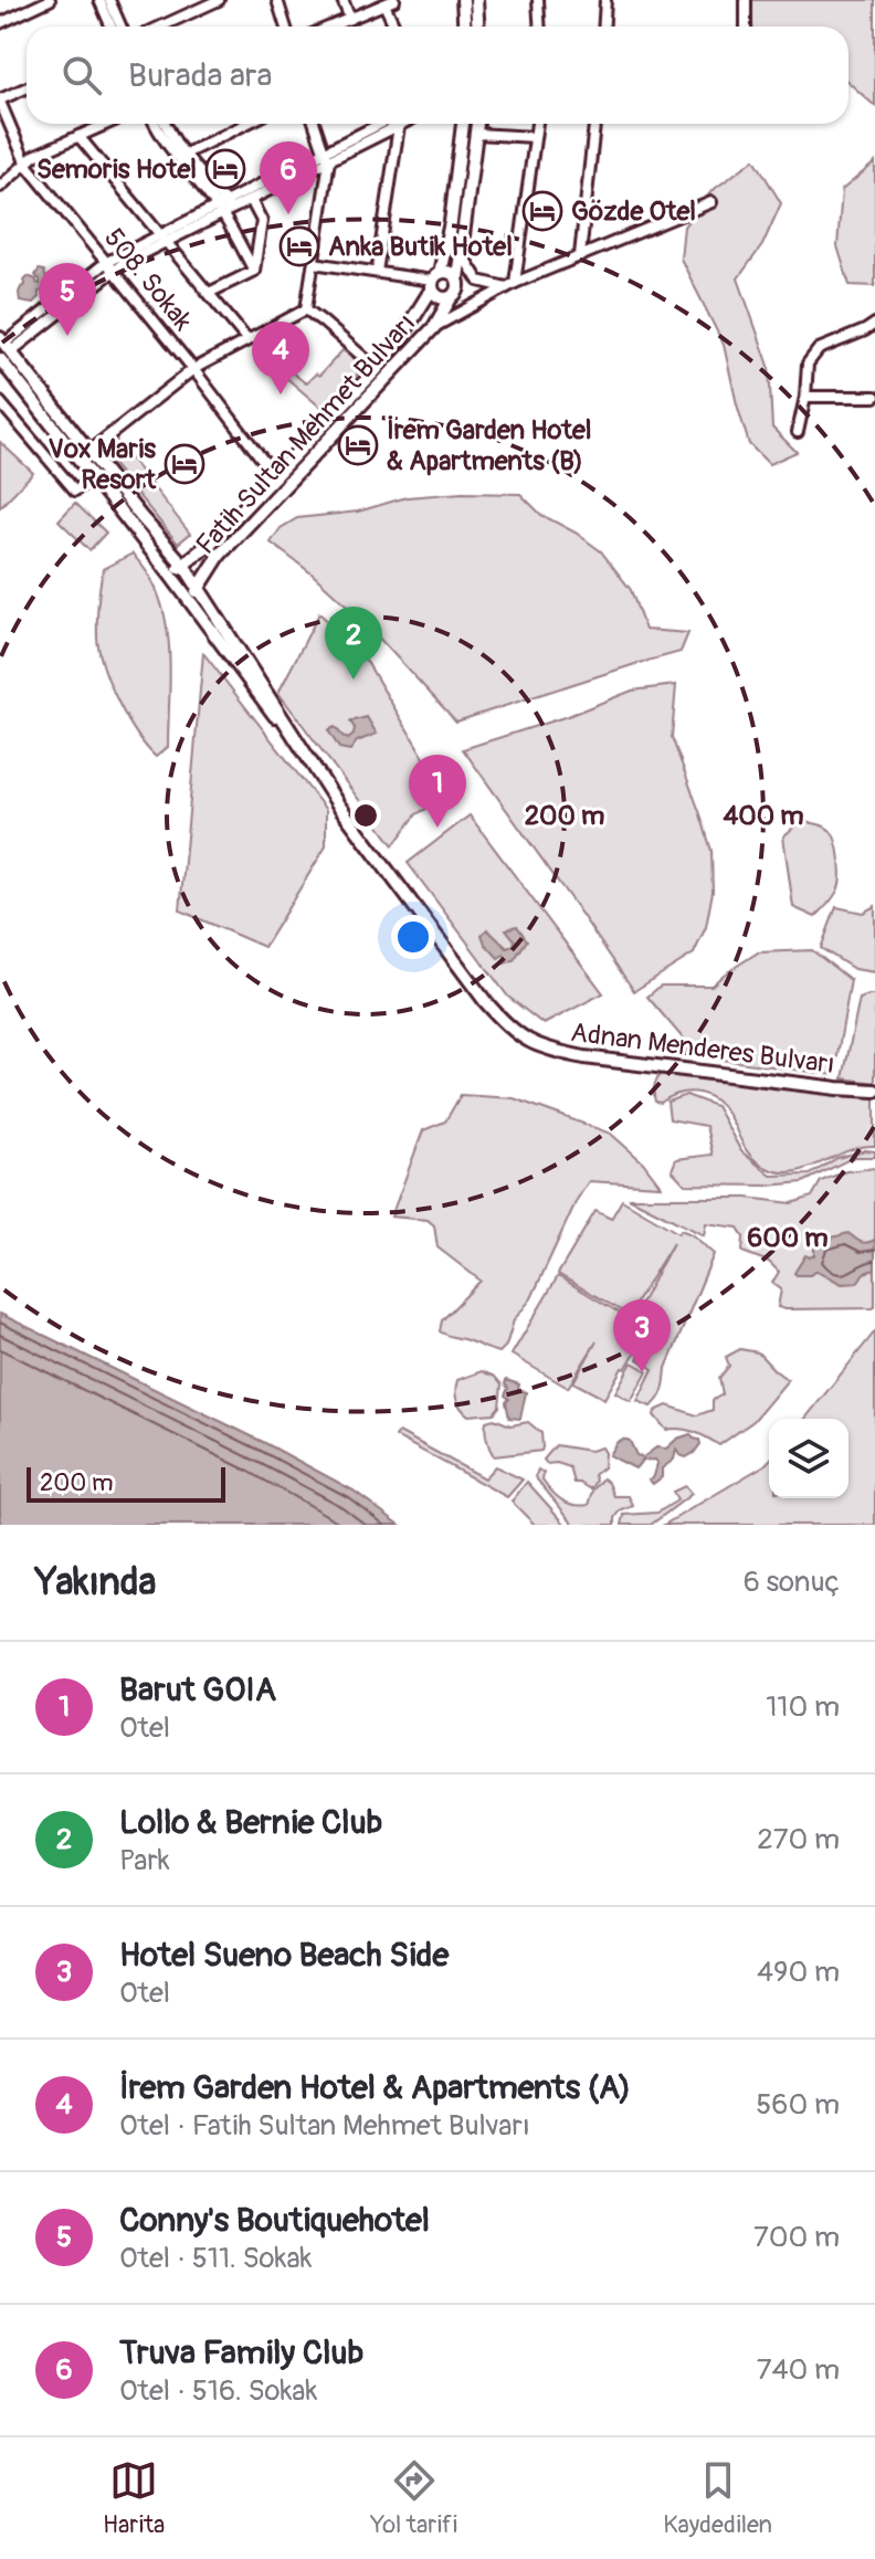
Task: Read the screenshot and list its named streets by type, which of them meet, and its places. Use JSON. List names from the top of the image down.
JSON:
{
  "streets": {
    "main road": ["Fatih Sultan Mehmet Bulvarı", "Adnan Menderes Bulvarı"],
    "street": ["508. Sokak"]
  },
  "crossings": [
    ["508. Sokak", "Fatih Sultan Mehmet Bulvarı"],
    ["Fatih Sultan Mehmet Bulvarı", "Adnan Menderes Bulvarı"]
  ],
  "places": {
    "hotel": [
      "Semoris Hotel",
      "Gözde Otel",
      "Anka Butik Hotel",
      "İrem Garden Hotel & Apartments (B)",
      "Vox Maris Resort"
    ]
  },
  "scale_bar": "200 m",
  "page": {
    "search": "Burada ara",
    "pins": [
      "6",
      "5",
      "4",
      "2",
      "1",
      "3"
    ],
    "scale": "200 m",
    "heading": ["Yakında", "6 sonuç"],
    "list": [
      {
        "mark": "1",
        "name": "Barut GOIA",
        "note": "Otel",
        "value": "110 m"
      },
      {
        "mark": "2",
        "name": "Lollo & Bernie Club",
        "note": "Park",
        "value": "270 m"
      },
      {
        "mark": "3",
        "name": "Hotel Sueno Beach Side",
        "note": "Otel",
        "value": "490 m"
      },
      {
        "mark": "4",
        "name": "İrem Garden Hotel & Apartments (A)",
        "note": "Otel · Fatih Sultan Mehmet Bulvarı",
        "value": "560 m"
      },
      {
        "mark": "5",
        "name": "Conny's Boutiquehotel",
        "note": "Otel · 511. Sokak",
        "value": "700 m"
      },
      {
        "mark": "6",
        "name": "Truva Family Club",
        "note": "Otel · 516. Sokak",
        "value": "740 m"
      }
    ],
    "nav": ["Harita", "Yol tarifi", "Kaydedilen"]
  },
  "rings": ["200 m", "400 m", "600 m"]
}
